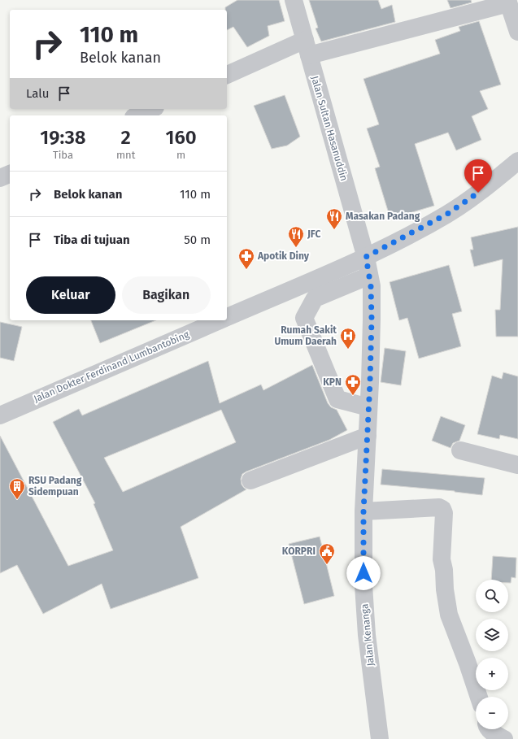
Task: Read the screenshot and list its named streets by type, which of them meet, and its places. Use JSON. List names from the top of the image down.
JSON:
{
  "streets": {
    "street": ["Jalan Sultan Hasanuddin", "Jalan Dokter Ferdinand Lumbantobing", "Jalan Kenanga"]
  },
  "crossings": [
    ["Jalan Sultan Hasanuddin", "Jalan Dokter Ferdinand Lumbantobing"],
    ["Jalan Sultan Hasanuddin", "Jalan Kenanga"],
    ["Jalan Dokter Ferdinand Lumbantobing", "Jalan Kenanga"]
  ],
  "places": {
    "restaurant": ["Masakan Padang", "JFC"],
    "pharmacy": ["Apotik Diny", "KPN"],
    "hospital": ["Rumah Sakit Umum Daerah"],
    "building": ["RSU Padang Sidempuan"],
    "public building": ["KORPRI"]
  },
  "page": {
    "turn": ["110 m", "Belok kanan"],
    "then": "Lalu",
    "eta": [
      "19:38",
      "Tiba",
      "2",
      "mnt",
      "160",
      "m"
    ],
    "list": [
      {
        "name": "Belok kanan",
        "value": "110 m"
      },
      {
        "name": "Tiba di tujuan",
        "value": "50 m"
      }
    ],
    "buttons": ["Keluar", "Bagikan"],
    "map_buttons": ["+", "−"]
  }
}
